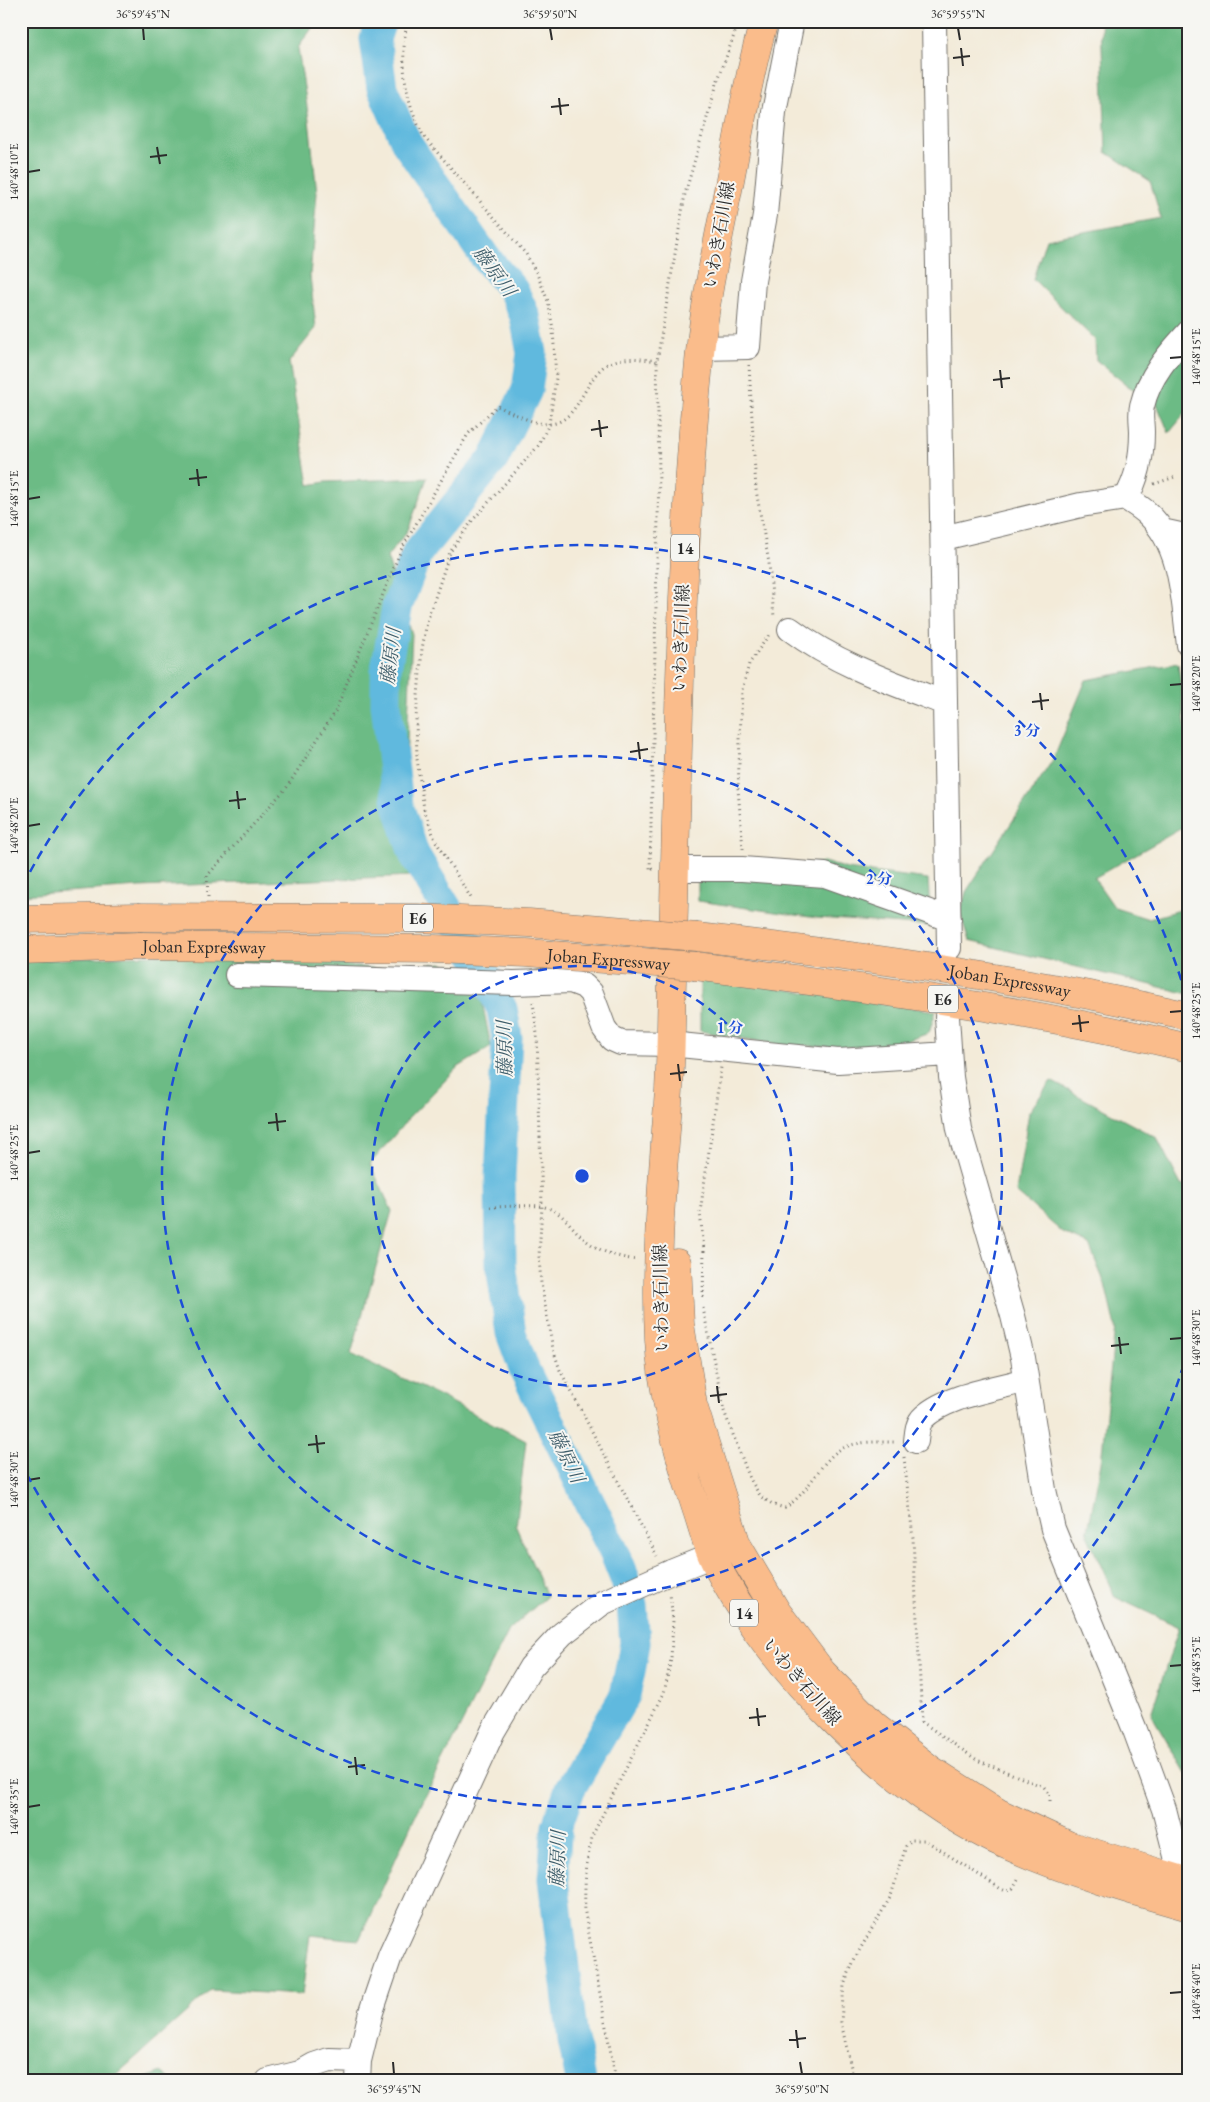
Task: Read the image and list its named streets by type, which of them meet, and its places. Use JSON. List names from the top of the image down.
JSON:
{
  "streets": {
    "main road": [
      "いわき石川線",
      "14",
      "E6",
      "Joban Expressway"
    ]
  },
  "water": ["藤原川"],
  "coordinates": [
    "36°59'45\"N",
    "36°59'50\"N",
    "36°59'55\"N",
    "140°48'10\"E",
    "140°48'15\"E",
    "140°48'20\"E",
    "140°48'25\"E",
    "140°48'30\"E",
    "140°48'35\"E",
    "140°48'40\"E"
  ],
  "rings": ["3 分", "2 分", "1 分"]
}
